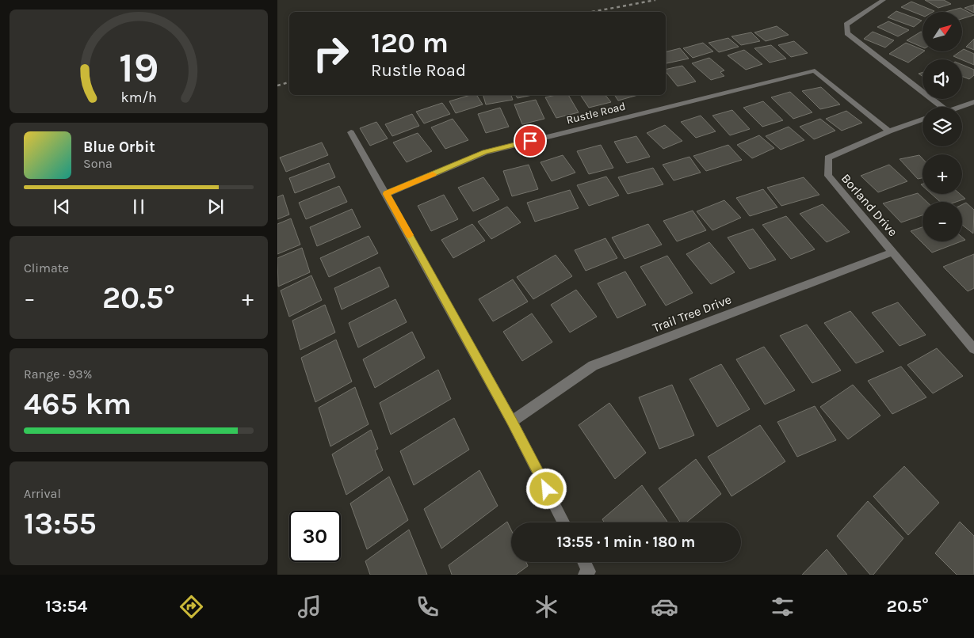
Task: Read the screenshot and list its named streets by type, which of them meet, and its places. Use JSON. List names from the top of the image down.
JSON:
{
  "streets": {
    "street": ["Rustle Road", "Borland Drive", "Trail Tree Drive"]
  },
  "crossings": [
    ["Rustle Road", "Borland Drive"],
    ["Borland Drive", "Trail Tree Drive"]
  ],
  "north": "top right",
  "page": {
    "map_buttons": ["+", "−"],
    "turn": ["120 m", "Rustle Road"],
    "song": ["Blue Orbit", "Sona"],
    "tile": [
      "Climate",
      ["Range · 93%", "465 km"],
      ["Arrival", "13:55"]
    ],
    "heat": ["−", "20.5°", "+"],
    "limit": "30",
    "trip": "13:55 · 1 min · 180 m",
    "tabs": ["13:54", "20.5°"],
    "gauge": ["19", "km/h"]
  }
}
